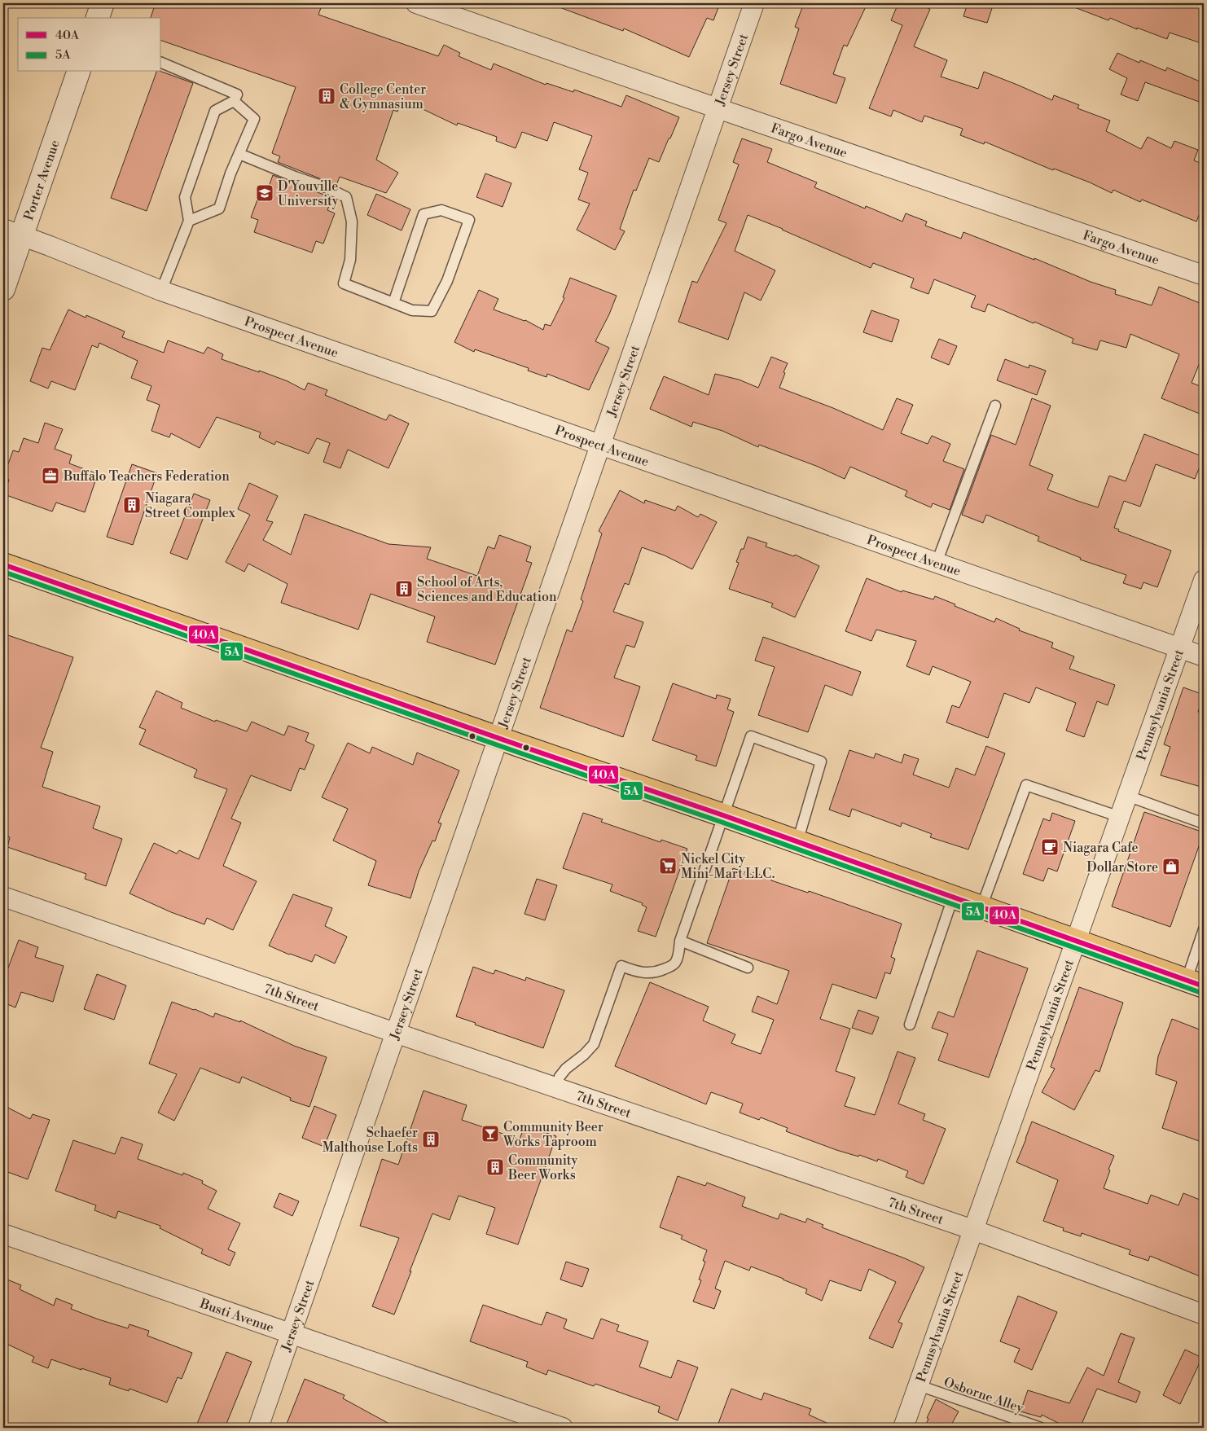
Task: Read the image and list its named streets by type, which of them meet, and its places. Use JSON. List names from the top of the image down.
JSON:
{
  "streets": {
    "street": [
      "Jersey Street",
      "Fargo Avenue",
      "Porter Avenue",
      "Prospect Avenue",
      "Pennsylvania Street",
      "7th Street",
      "Busti Avenue"
    ],
    "lane": ["Osborne Alley"]
  },
  "crossings": [
    ["Jersey Street", "Fargo Avenue"],
    ["Jersey Street", "Prospect Avenue"],
    ["Jersey Street", "7th Street"],
    ["Jersey Street", "Busti Avenue"],
    ["Porter Avenue", "Prospect Avenue"],
    ["Prospect Avenue", "Pennsylvania Street"],
    ["Pennsylvania Street", "7th Street"],
    ["Pennsylvania Street", "Osborne Alley"]
  ],
  "places": {
    "building": [
      "College Center & Gymnasium",
      "Niagara Street Complex",
      "School of Arts, Sciences and Education",
      "Schaefer Malthouse Lofts",
      "Community Beer Works"
    ],
    "school or university": ["D'Youville University"],
    "office": ["Buffalo Teachers Federation"],
    "cafe": ["Niagara Cafe"],
    "supermarket": ["Nickel City Mini-Mart LLC."],
    "shop": ["Dollar Store"],
    "bar": ["Community Beer Works Taproom"]
  },
  "lines": ["transit line 40A", "transit line 5A"],
  "legend": ["40A", "5A"]
}
